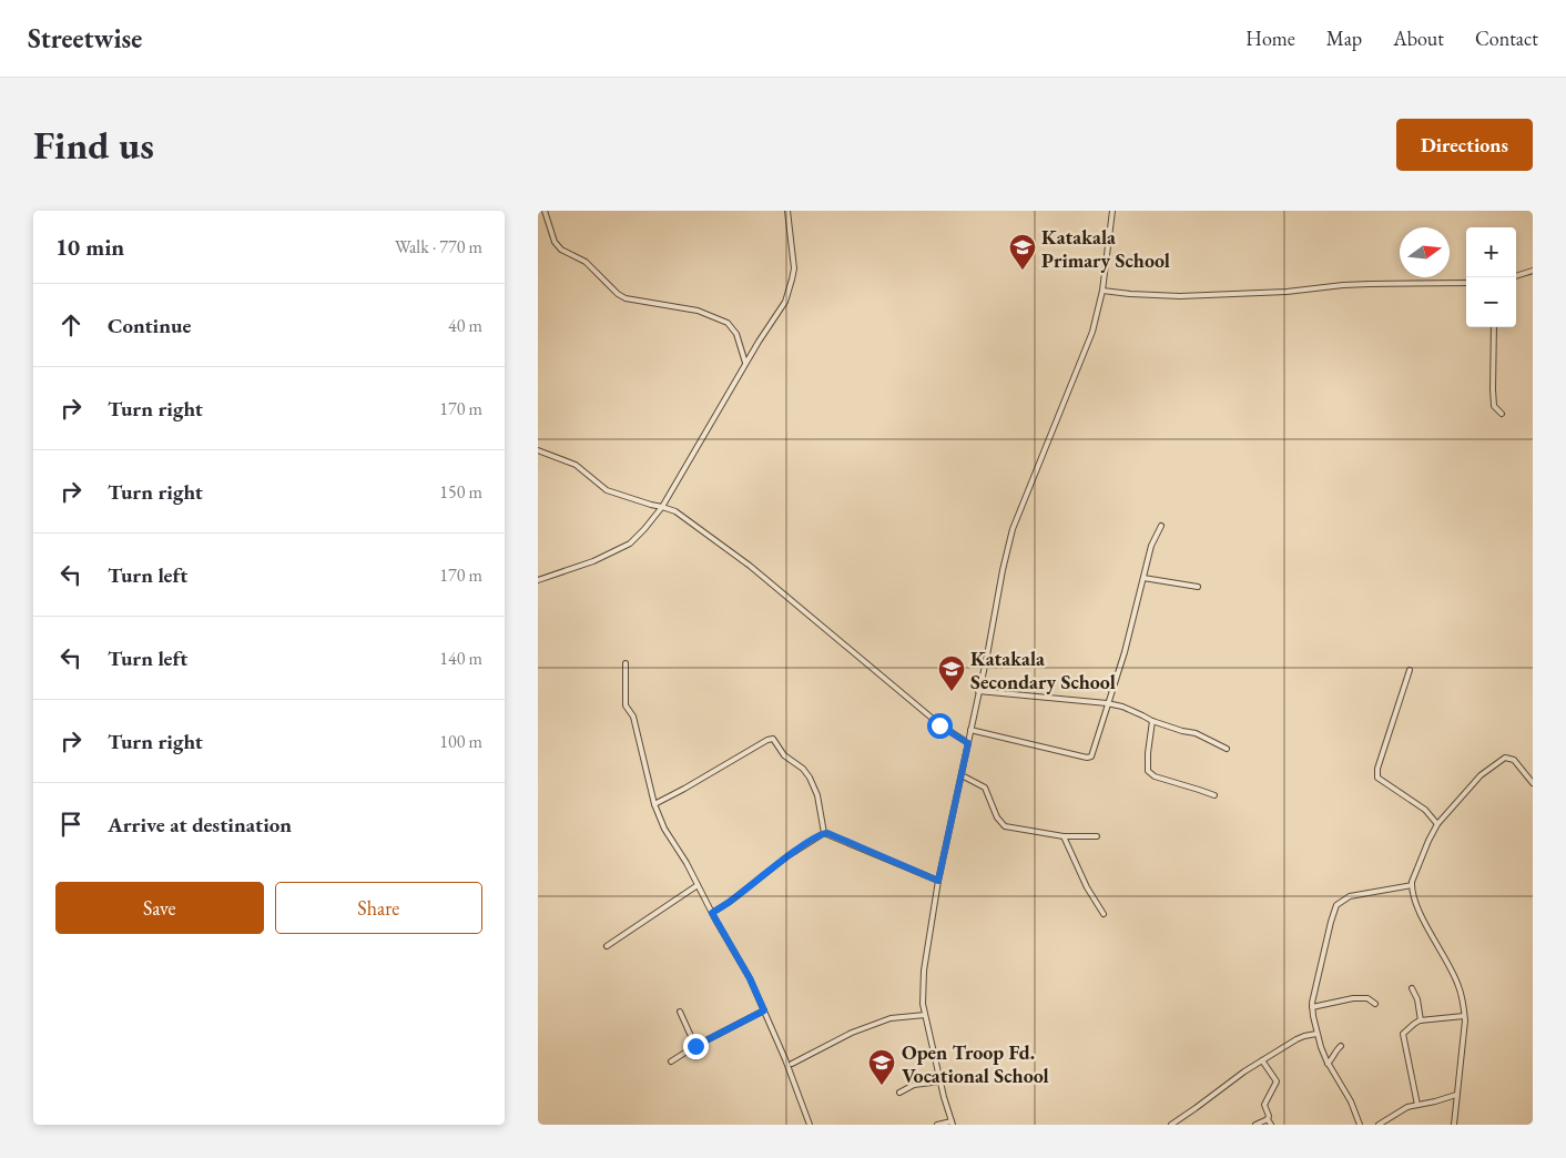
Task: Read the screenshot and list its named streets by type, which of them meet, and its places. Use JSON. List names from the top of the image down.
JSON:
{
  "places": {
    "school or university": ["Katakala Primary School", "Katakala Secondary School", "Open Troop Fd. Vocational School"]
  },
  "north": "right",
  "page": {
    "header": "Streetwise",
    "nav": [
      "Home",
      "Map",
      "About",
      "Contact"
    ],
    "buttons": [
      "Directions",
      ["Save", "Share"]
    ],
    "title": "Find us",
    "heading": ["10 min", "Walk · 770 m"],
    "map_buttons": ["+", "−"],
    "list": [
      ["Continue", "40 m"],
      ["Turn right", "170 m"],
      ["Turn right", "150 m"],
      ["Turn left", "170 m"],
      ["Turn left", "140 m"],
      ["Turn right", "100 m"],
      "Arrive at destination"
    ]
  }
}
